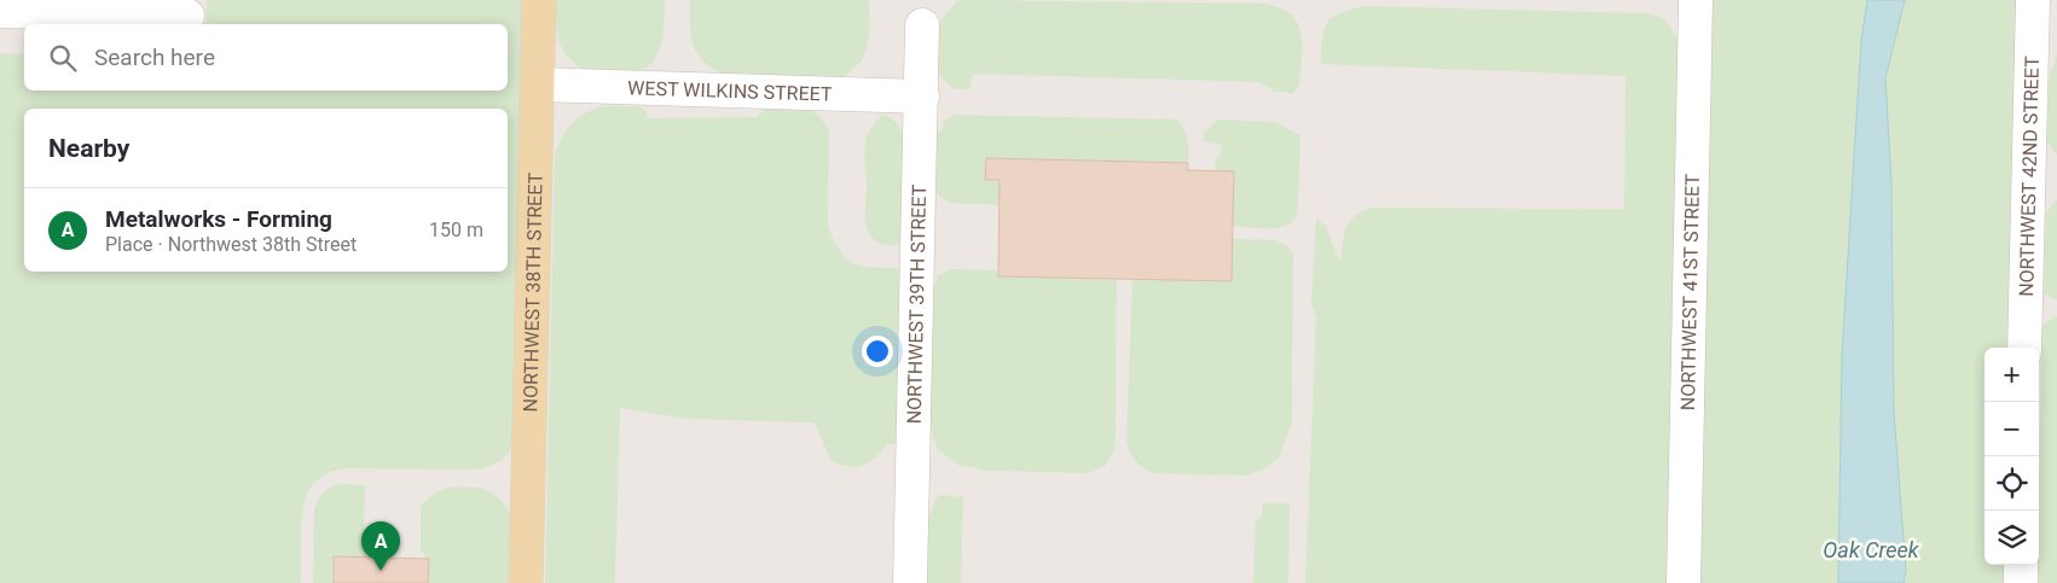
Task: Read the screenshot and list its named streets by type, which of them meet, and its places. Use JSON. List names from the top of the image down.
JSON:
{
  "streets": {
    "main road": ["NORTHWEST 38TH STREET"],
    "street": [
      "WEST WILKINS STREET",
      "NORTHWEST 42ND STREET",
      "NORTHWEST 41ST STREET",
      "NORTHWEST 39TH STREET"
    ]
  },
  "crossings": [
    ["WEST WILKINS STREET", "NORTHWEST 38TH STREET"],
    ["WEST WILKINS STREET", "NORTHWEST 39TH STREET"]
  ],
  "water": ["Oak Creek"],
  "page": {
    "search": "Search here",
    "heading": "Nearby",
    "list": [
      {
        "mark": "A",
        "name": "Metalworks - Forming",
        "note": "Place · Northwest 38th Street",
        "value": "150 m"
      }
    ],
    "map_buttons": ["+", "−"],
    "pins": "A"
  }
}
